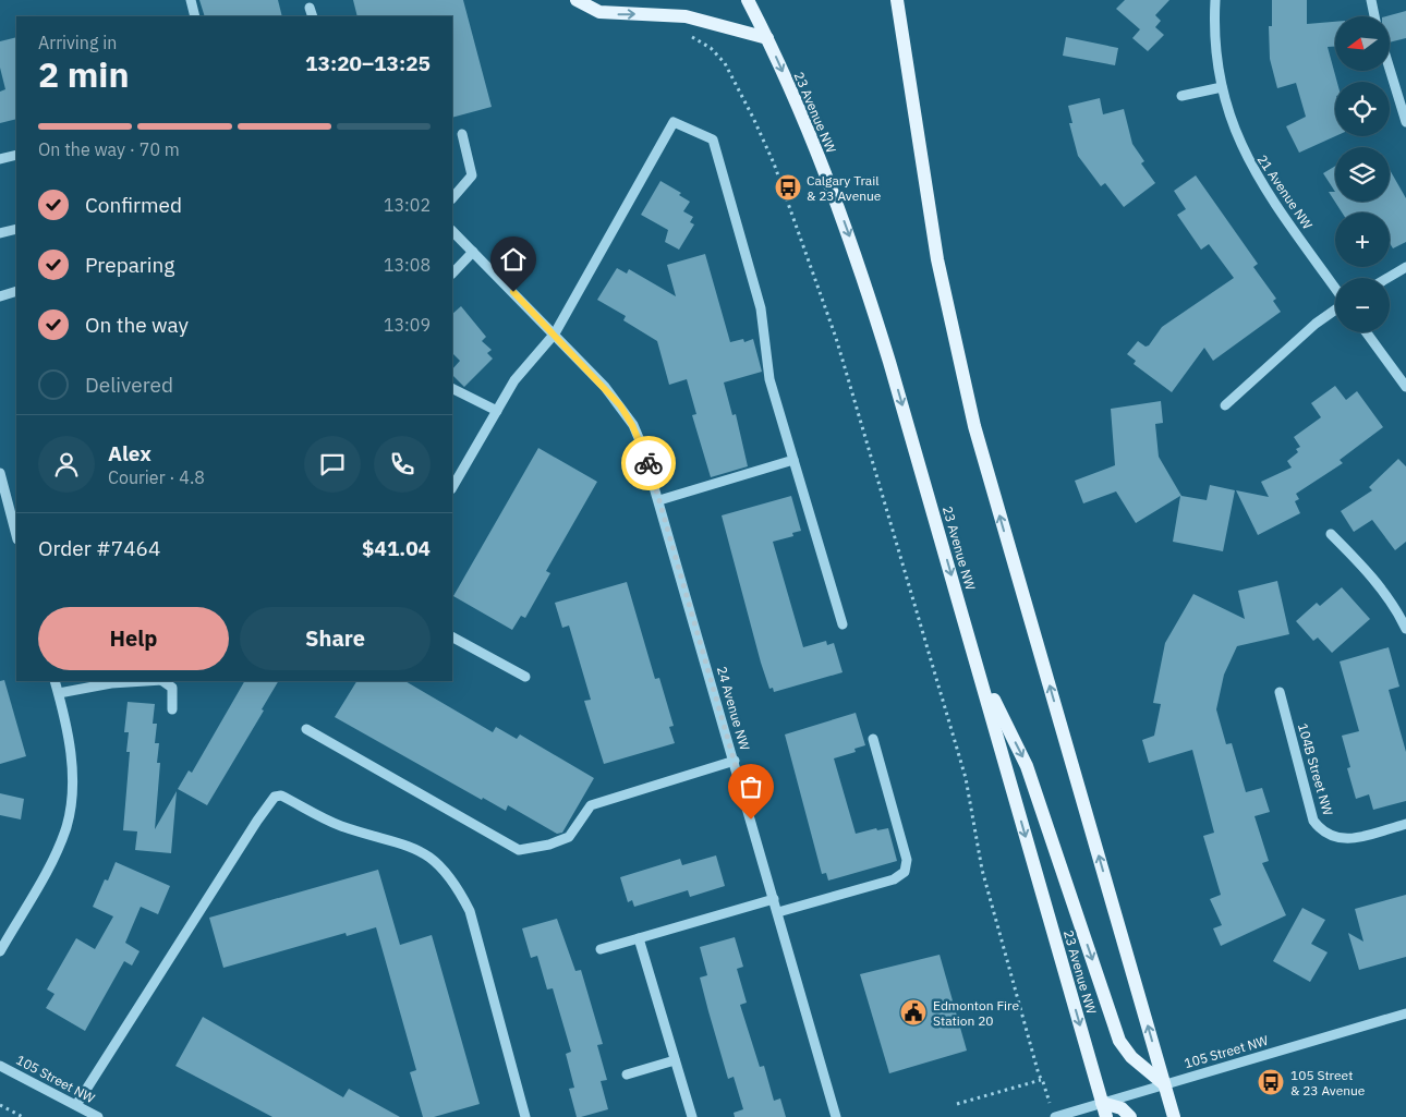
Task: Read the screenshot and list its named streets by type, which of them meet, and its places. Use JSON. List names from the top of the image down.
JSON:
{
  "streets": {
    "main road": ["23 Avenue NW"],
    "street": [
      "21 Avenue NW",
      "24 Avenue NW",
      "104B Street NW",
      "105 Street NW"
    ]
  },
  "crossings": [
    ["23 Avenue NW", "105 Street NW"]
  ],
  "places": {
    "bus stop": ["Calgary Trail & 23 Avenue", "105 Street & 23 Avenue"],
    "public building": ["Edmonton Fire Station 20"]
  },
  "north": "left",
  "page": {
    "map_buttons": ["+", "−"],
    "heading": ["2 min", "Arriving in", "13:20–13:25"],
    "panel": [
      "Alex",
      "Courier · 4.8",
      "Order #7464",
      "$41.04"
    ],
    "bar": "On the way · 70 m",
    "list": [
      ["Confirmed", "13:02"],
      ["Preparing", "13:08"],
      ["On the way", "13:09"],
      "Delivered"
    ],
    "buttons": ["Help", "Share"]
  }
}
